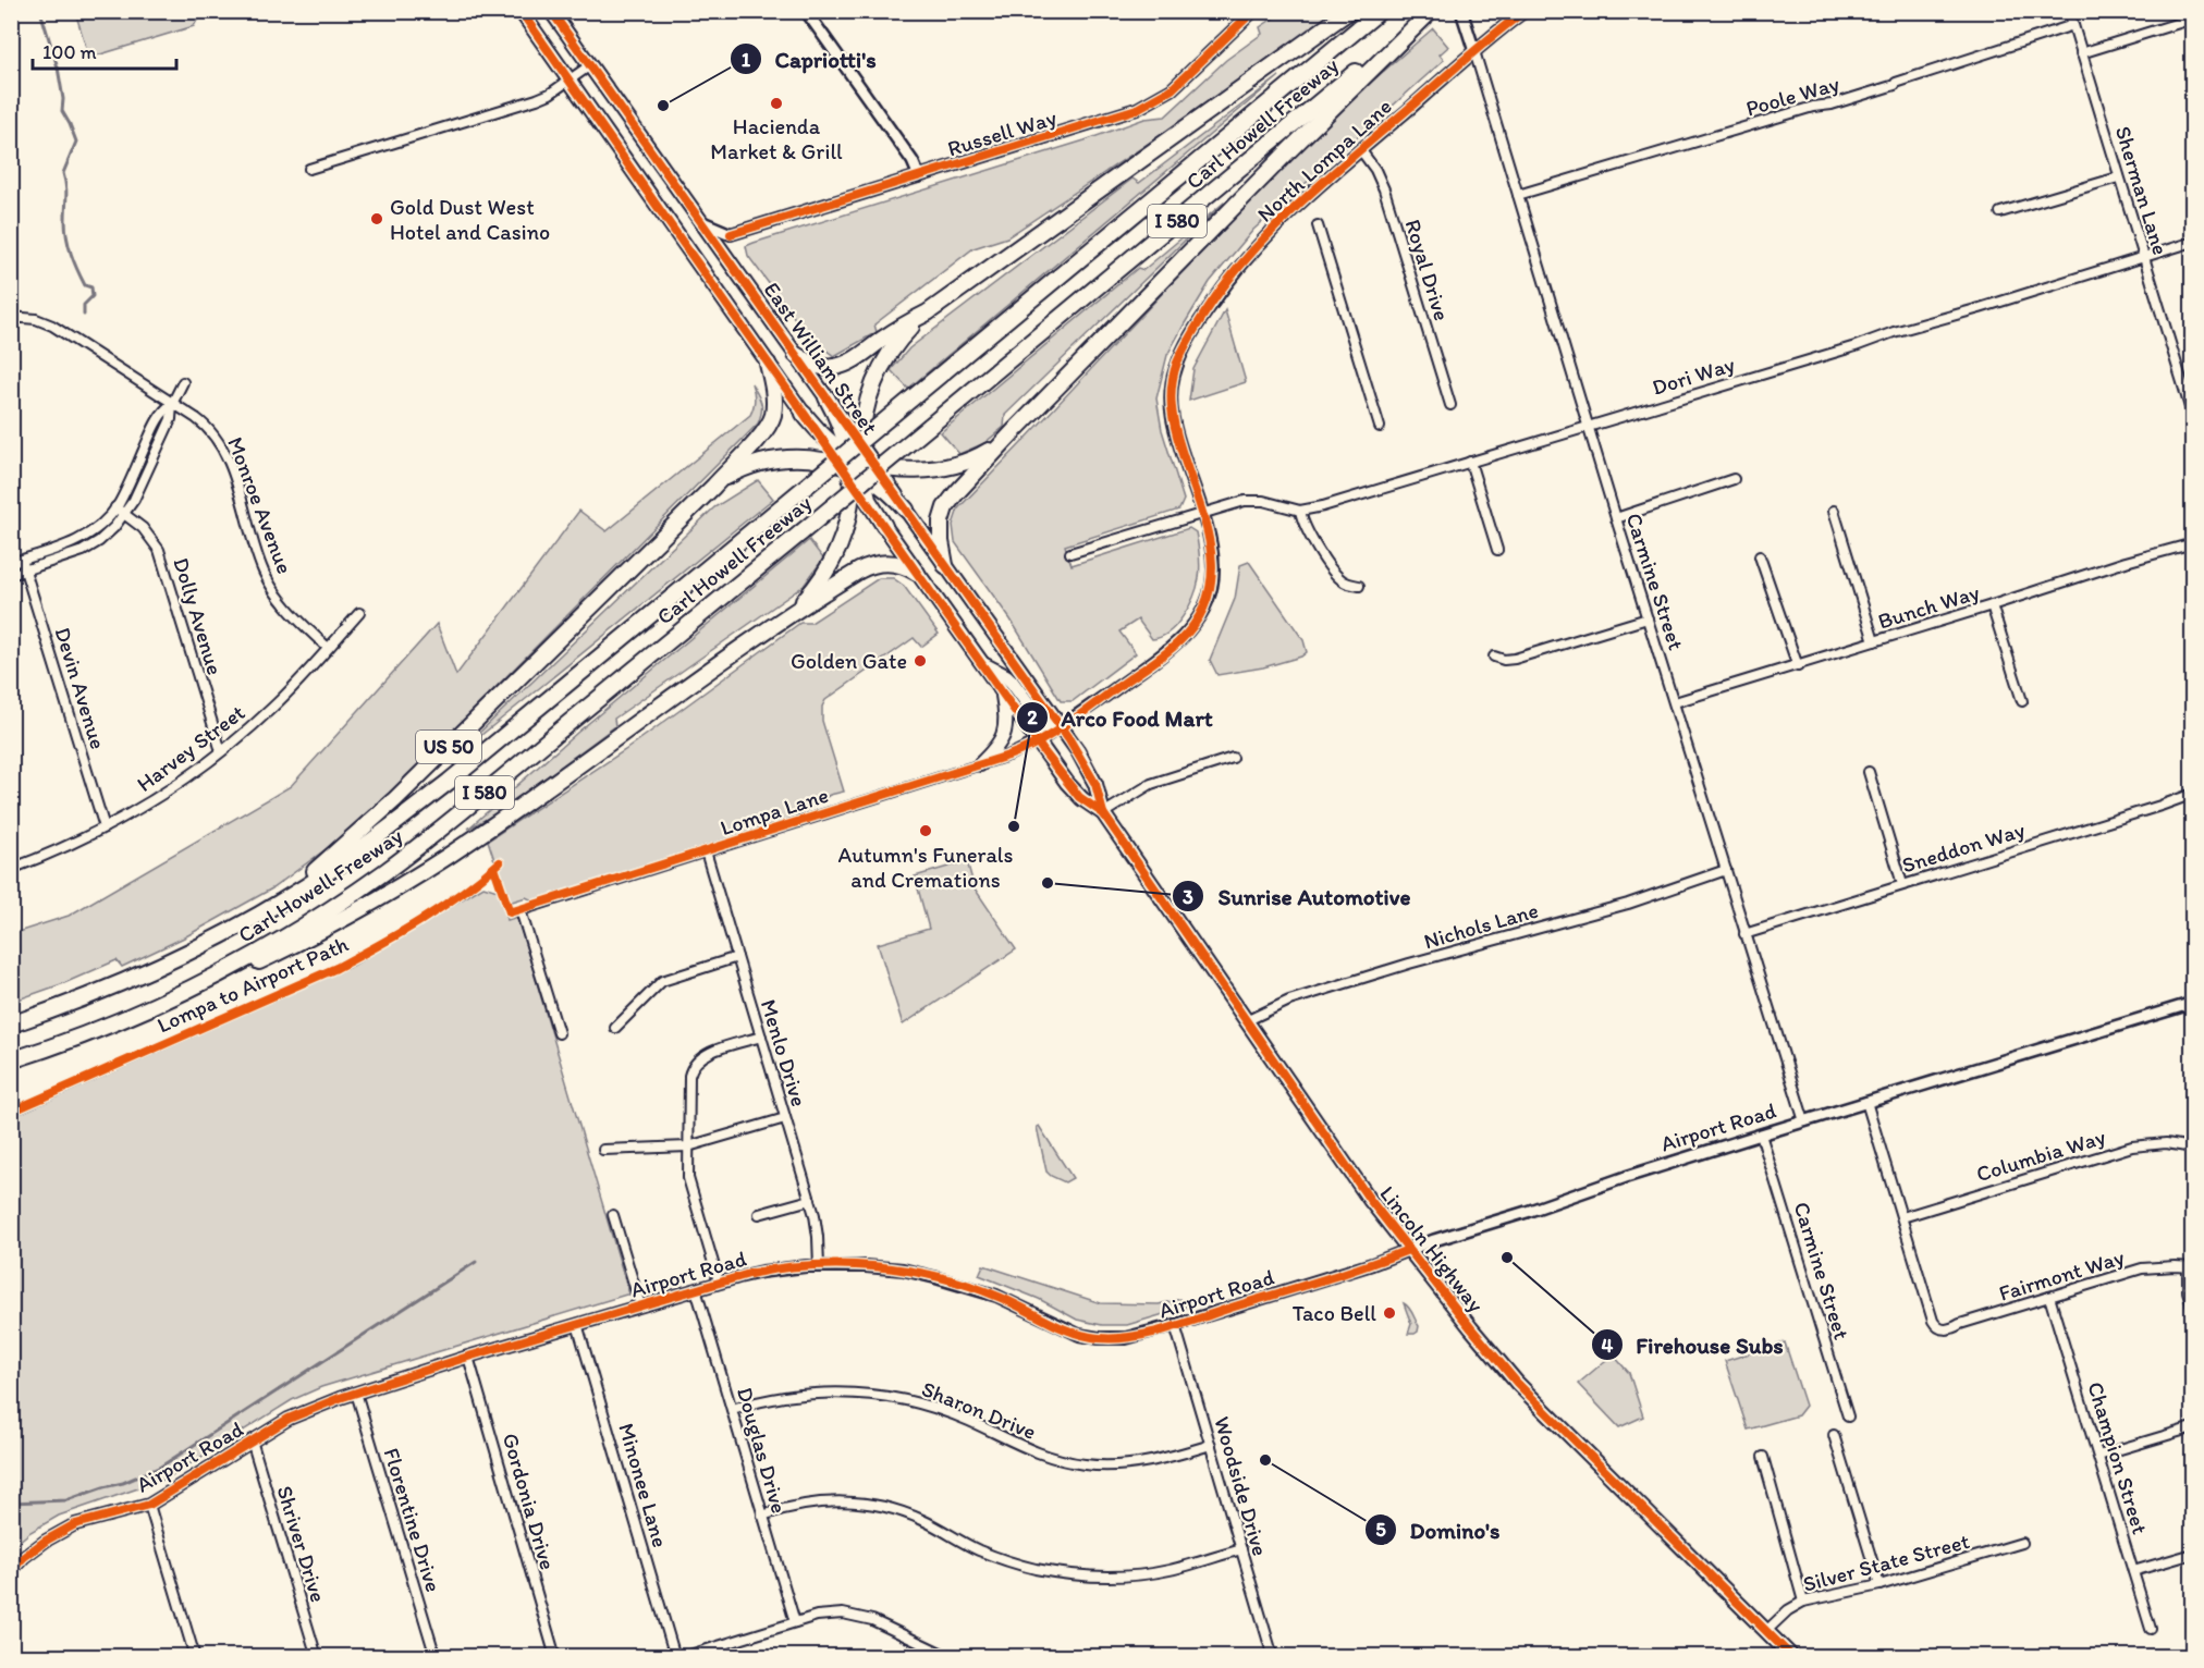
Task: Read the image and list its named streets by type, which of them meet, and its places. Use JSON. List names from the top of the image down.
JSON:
{
  "streets": {
    "highway": ["Carl Howell Freeway", "I 580", "US 50"],
    "main road": ["East William Street", "Lincoln Highway"],
    "street": [
      "Poole Way",
      "Russell Way",
      "North Lompa Lane",
      "Sherman Lane",
      "Royal Drive",
      "Dori Way",
      "Monroe Avenue",
      "Carmine Street",
      "Bunch Way",
      "Dolly Avenue",
      "Devin Avenue",
      "Harvey Street",
      "Lompa Lane",
      "Sneddon Way",
      "Nichols Lane",
      "Menlo Drive",
      "Airport Road",
      "Columbia Way",
      "Fairmont Way",
      "Sharon Drive",
      "Douglas Drive",
      "Champion Street",
      "Minonee Lane",
      "Woodside Drive",
      "Gordonia Drive",
      "Florentine Drive",
      "Shriver Drive",
      "Silver State Street"
    ],
    "cycle path": ["Lompa to Airport Path"]
  },
  "crossings": [
    ["Poole Way", "Sherman Lane"],
    ["Poole Way", "Carmine Street"],
    ["Carl Howell Freeway", "US 50"],
    ["North Lompa Lane", "Royal Drive"],
    ["North Lompa Lane", "Dori Way"],
    ["North Lompa Lane", "Carmine Street"],
    ["North Lompa Lane", "US 50"],
    ["North Lompa Lane", "Lompa Lane"],
    ["North Lompa Lane", "Lincoln Highway"],
    ["Sherman Lane", "Dori Way"],
    ["Dori Way", "Carmine Street"],
    ["Monroe Avenue", "Harvey Street"],
    ["Carmine Street", "Bunch Way"],
    ["Carmine Street", "Sneddon Way"],
    ["Carmine Street", "Nichols Lane"],
    ["Carmine Street", "Airport Road"],
    ["Dolly Avenue", "Harvey Street"],
    ["Devin Avenue", "Harvey Street"],
    ["US 50", "Lompa Lane"],
    ["US 50", "Lincoln Highway"],
    ["Lompa Lane", "Menlo Drive"],
    ["Lompa Lane", "Lincoln Highway"],
    ["Nichols Lane", "Lincoln Highway"],
    ["Menlo Drive", "Airport Road"],
    ["Airport Road", "Lincoln Highway"],
    ["Airport Road", "Douglas Drive"],
    ["Airport Road", "Minonee Lane"],
    ["Airport Road", "Woodside Drive"],
    ["Airport Road", "Gordonia Drive"],
    ["Airport Road", "Florentine Drive"],
    ["Airport Road", "Shriver Drive"],
    ["Columbia Way", "Fairmont Way"],
    ["Lincoln Highway", "Silver State Street"],
    ["Fairmont Way", "Champion Street"],
    ["Sharon Drive", "Douglas Drive"],
    ["Sharon Drive", "Woodside Drive"]
  ],
  "places": [
    "Hacienda Market & Grill",
    "Capriotti's",
    "Gold Dust West Hotel and Casino",
    "Golden Gate",
    "Arco Food Mart",
    "Autumn's Funerals and Cremations",
    "Sunrise Automotive",
    "Firehouse Subs",
    "Taco Bell",
    "Domino's"
  ],
  "scale_bar": "100 m"
}
